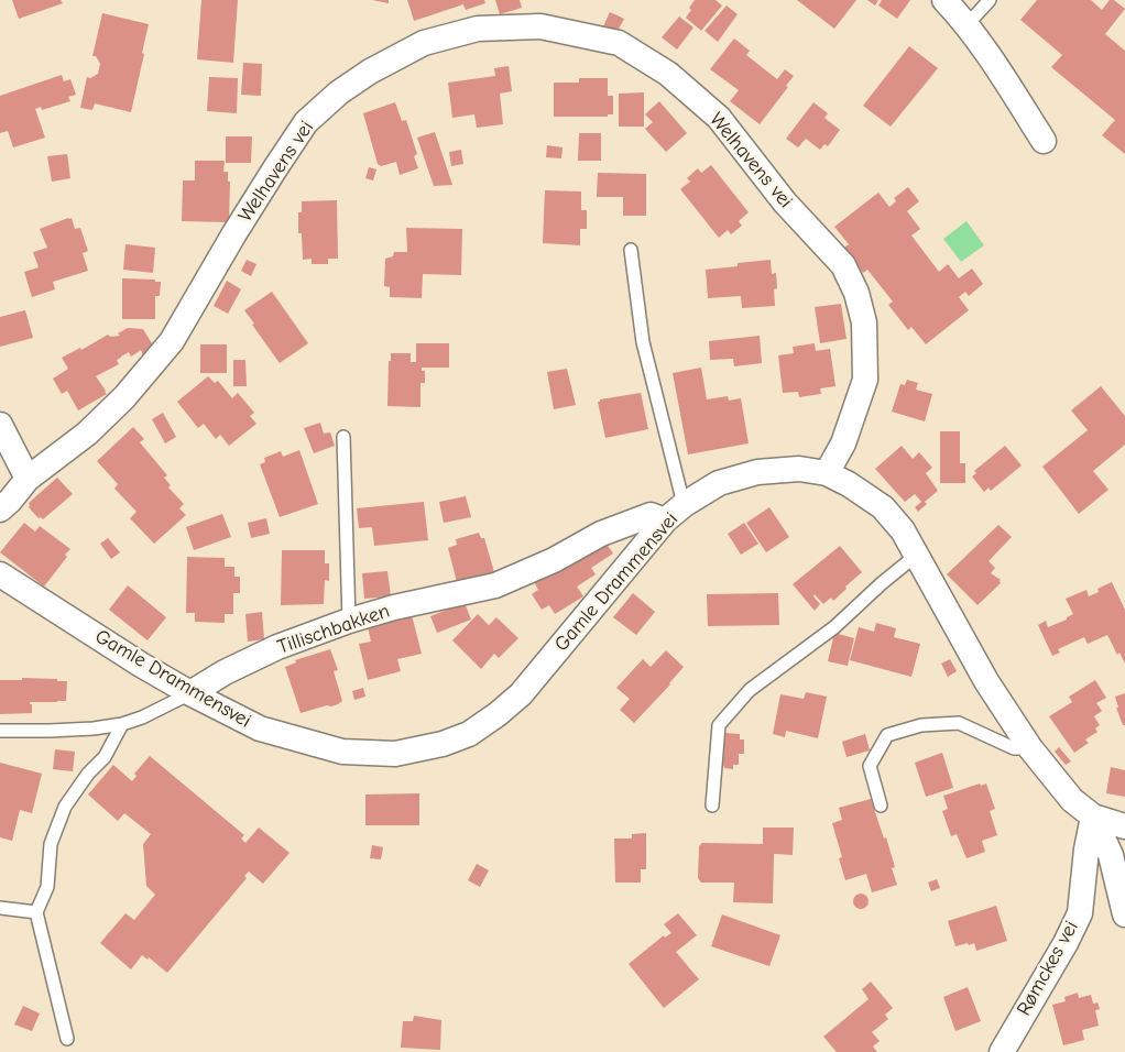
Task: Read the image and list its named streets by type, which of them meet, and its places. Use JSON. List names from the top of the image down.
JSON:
{
  "streets": {
    "street": [
      "Welhavens vei",
      "Gamle Drammensvei",
      "Tillischbakken",
      "Rømckes vei"
    ]
  },
  "crossings": [
    ["Welhavens vei", "Gamle Drammensvei"],
    ["Gamle Drammensvei", "Tillischbakken"],
    ["Gamle Drammensvei", "Rømckes vei"]
  ]
}
